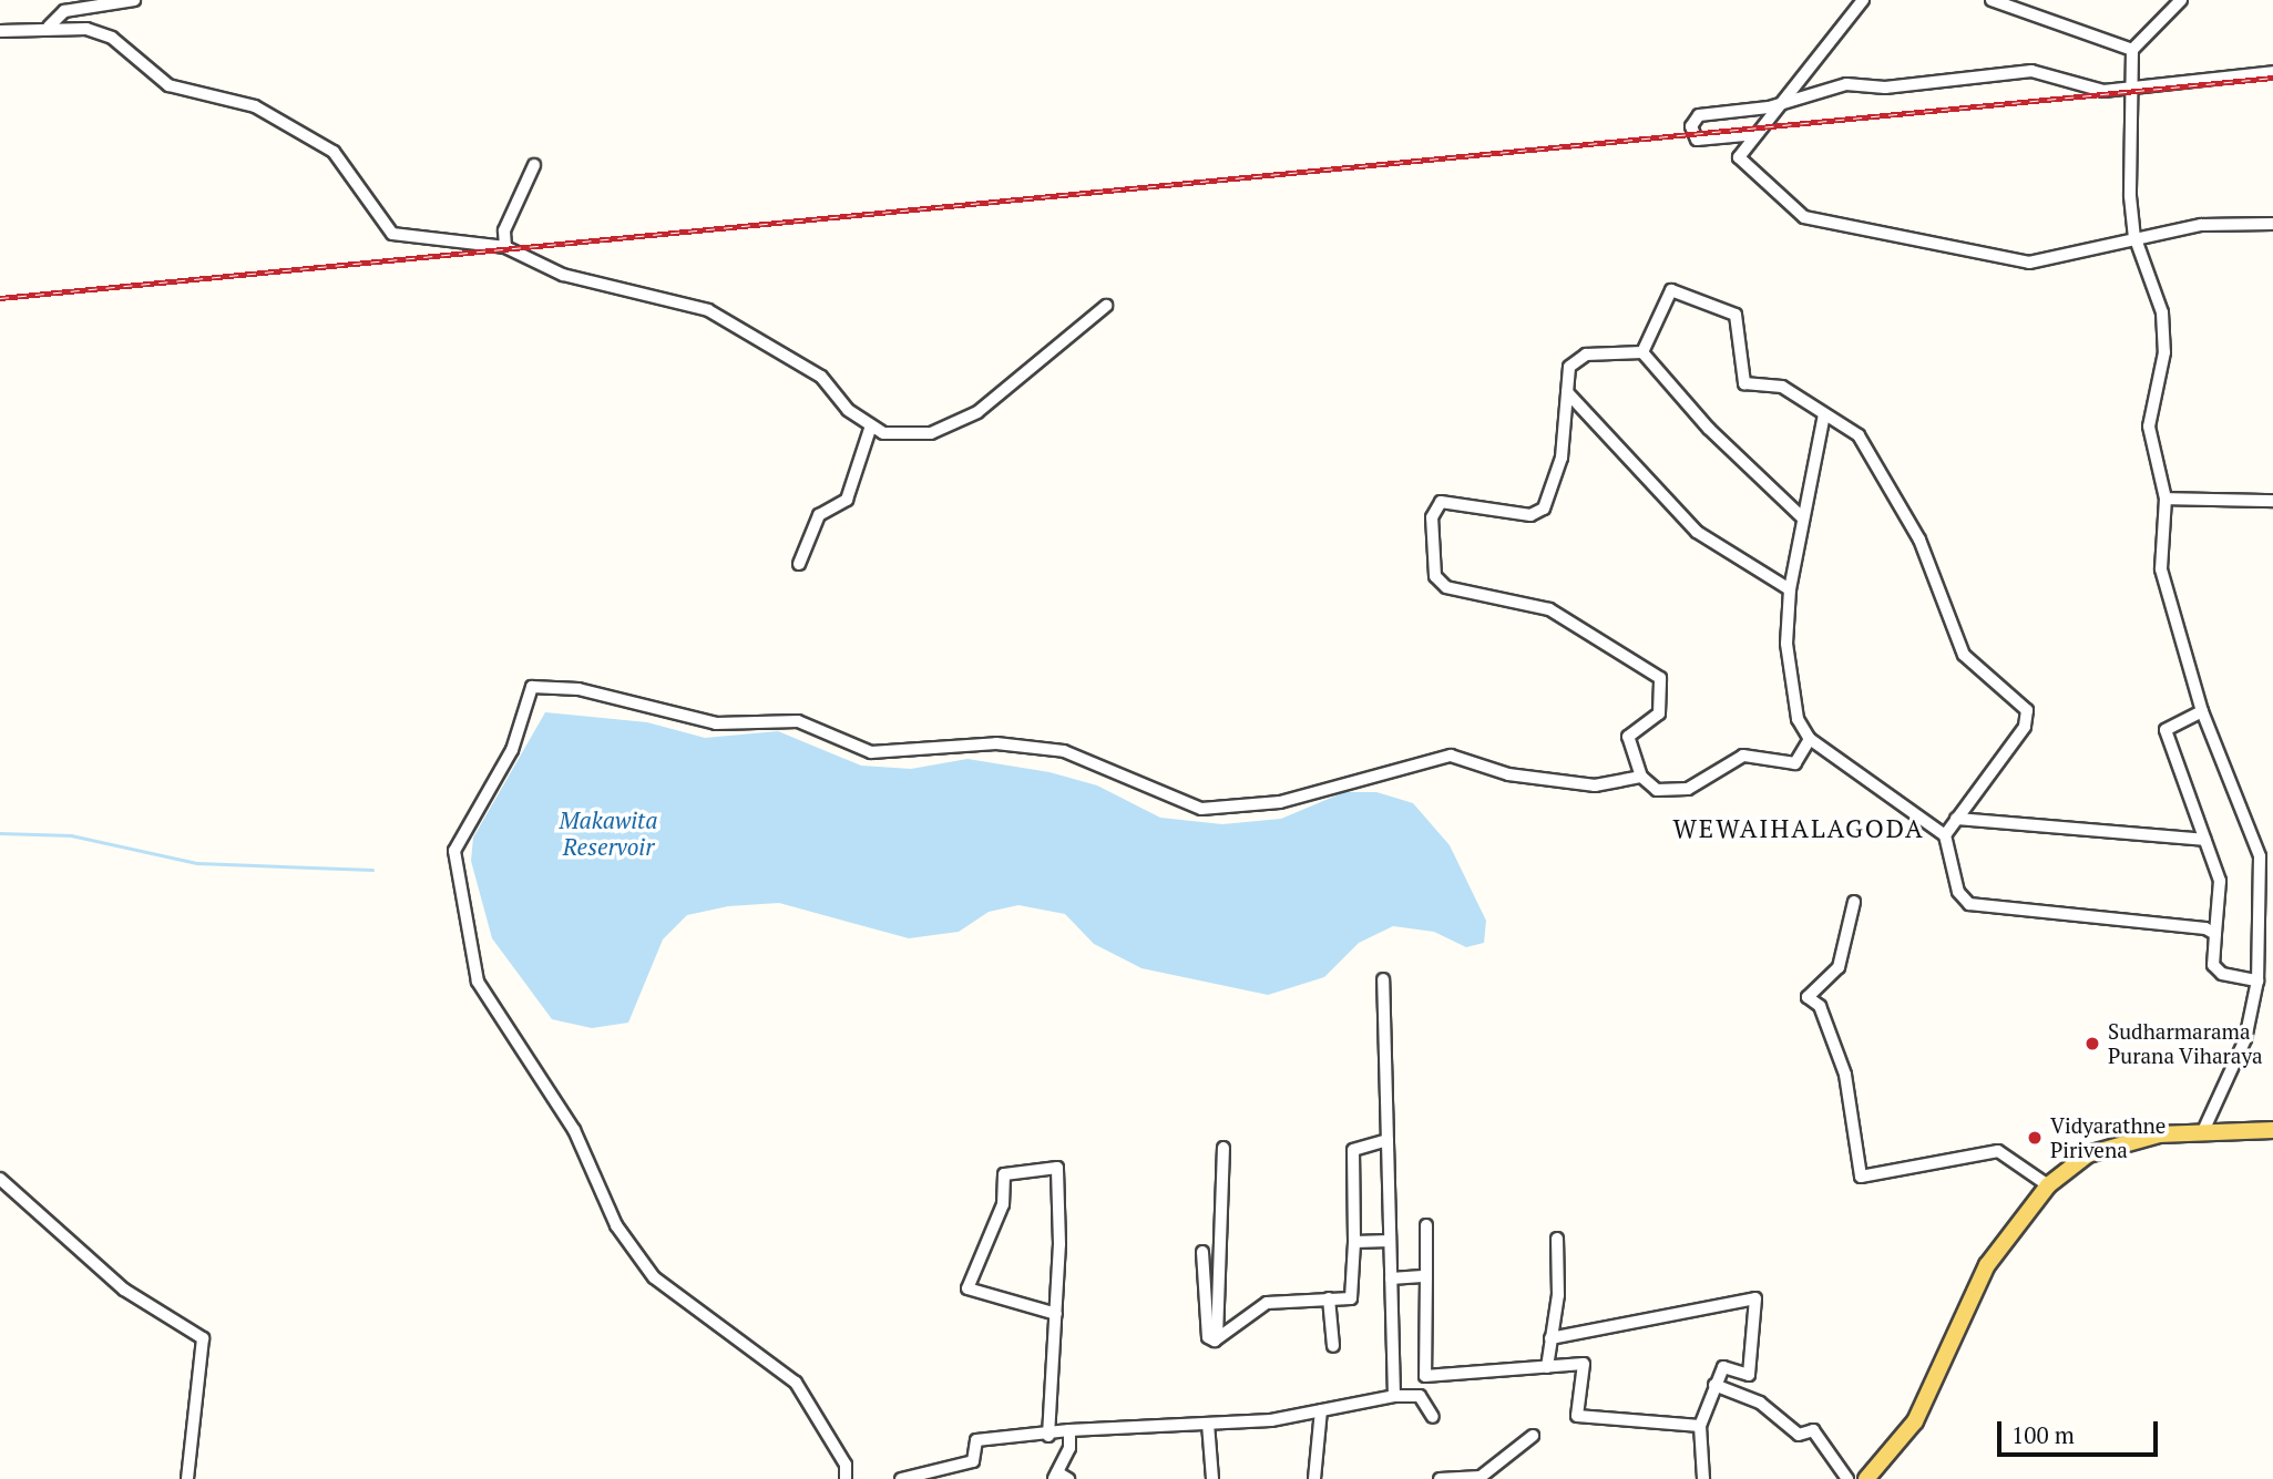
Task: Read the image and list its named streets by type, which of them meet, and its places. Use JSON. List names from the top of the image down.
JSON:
{
  "districts": ["WEWAIHALAGODA"],
  "water": ["Makawita Reservoir"],
  "places": ["Sudharmarama Purana Viharaya", "Vidyarathne Pirivena"],
  "scale_bar": "100 m"
}
